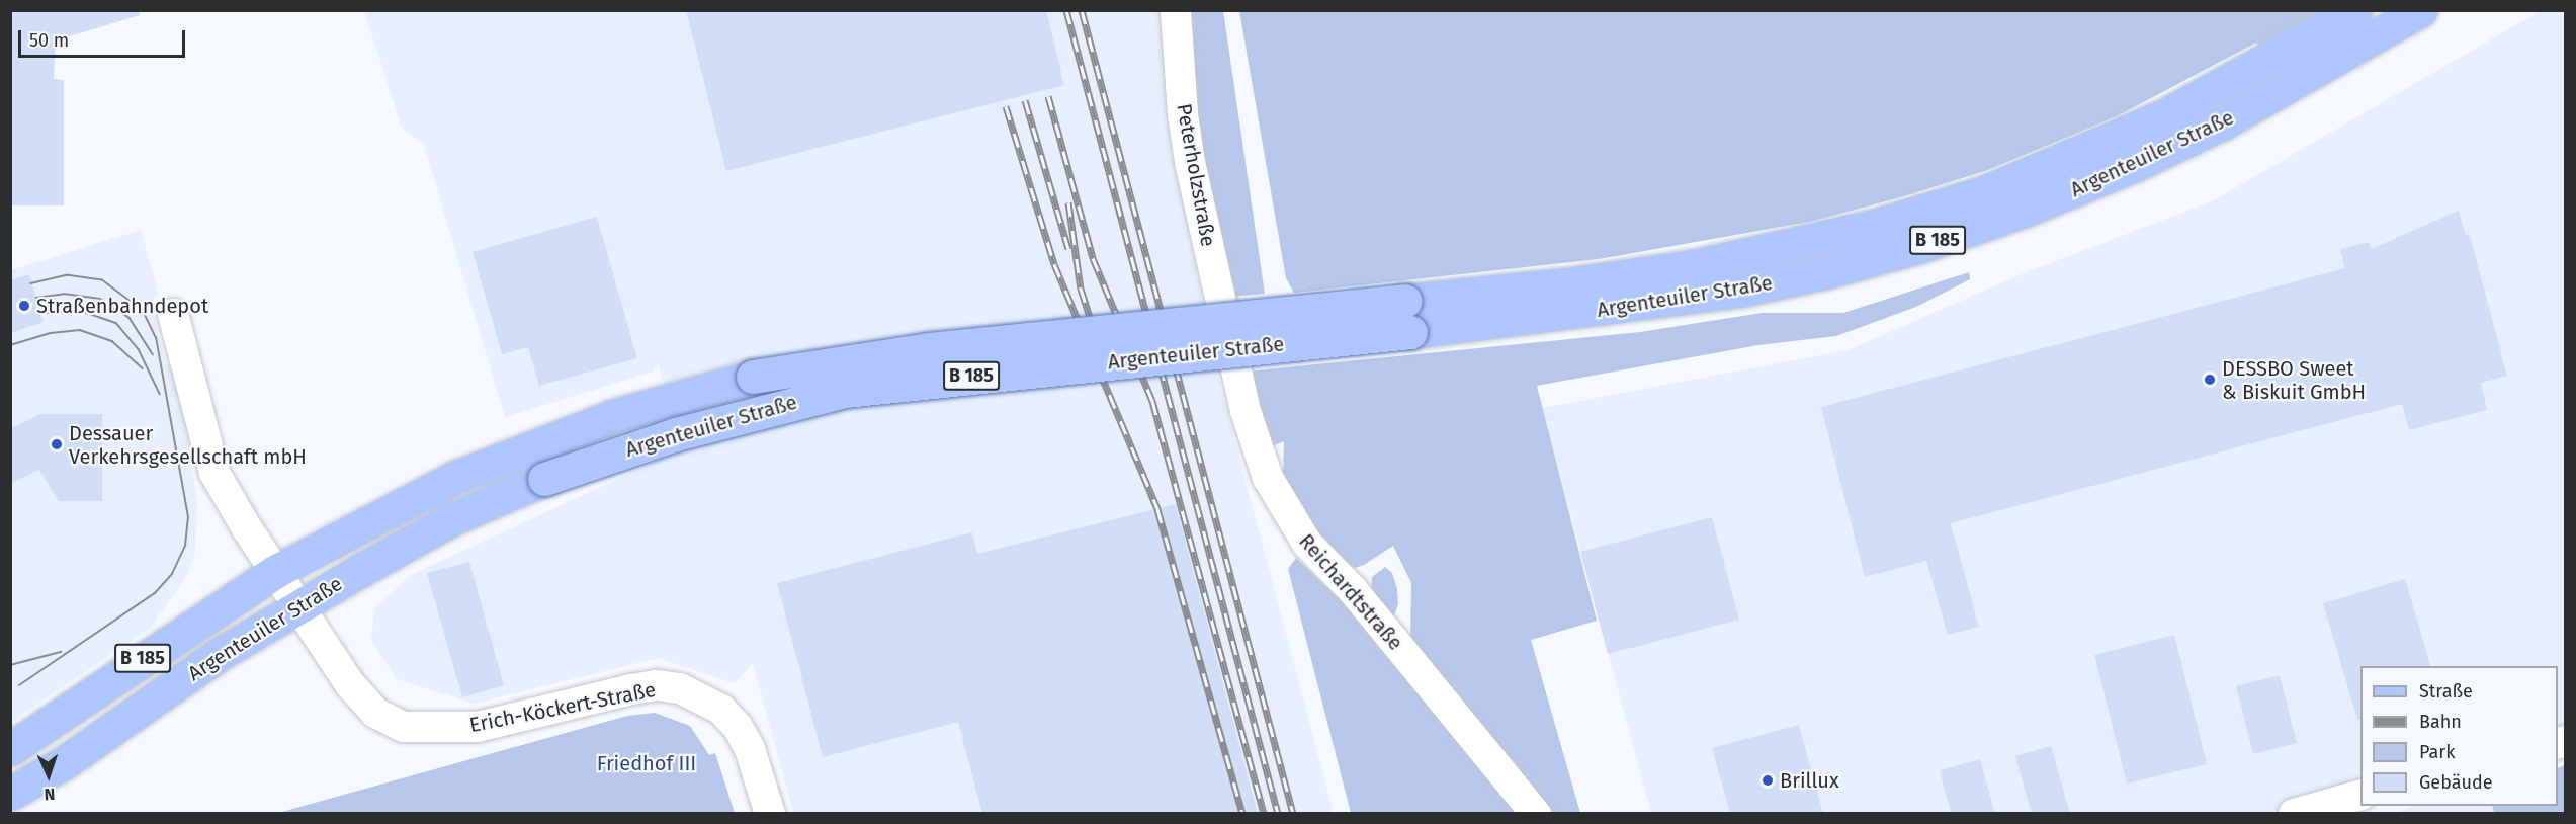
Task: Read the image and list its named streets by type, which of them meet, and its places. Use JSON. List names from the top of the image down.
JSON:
{
  "streets": {
    "main road": ["Argenteuiler Straße", "B 185"],
    "street": ["Peterholzstraße", "Reichardtstraße", "Erich-Köckert-Straße"]
  },
  "crossings": [
    ["Argenteuiler Straße", "Erich-Köckert-Straße"],
    ["Peterholzstraße", "Reichardtstraße"]
  ],
  "parks": ["Friedhof III"],
  "places": [
    "Straßenbahndepot",
    "DESSBO Sweet & Biskuit GmbH",
    "Dessauer Verkehrsgesellschaft mbH",
    "Brillux"
  ],
  "legend": [
    "Straße",
    "Bahn",
    "Park",
    "Gebäude"
  ],
  "scale_bar": "50 m",
  "north": "bottom"
}
